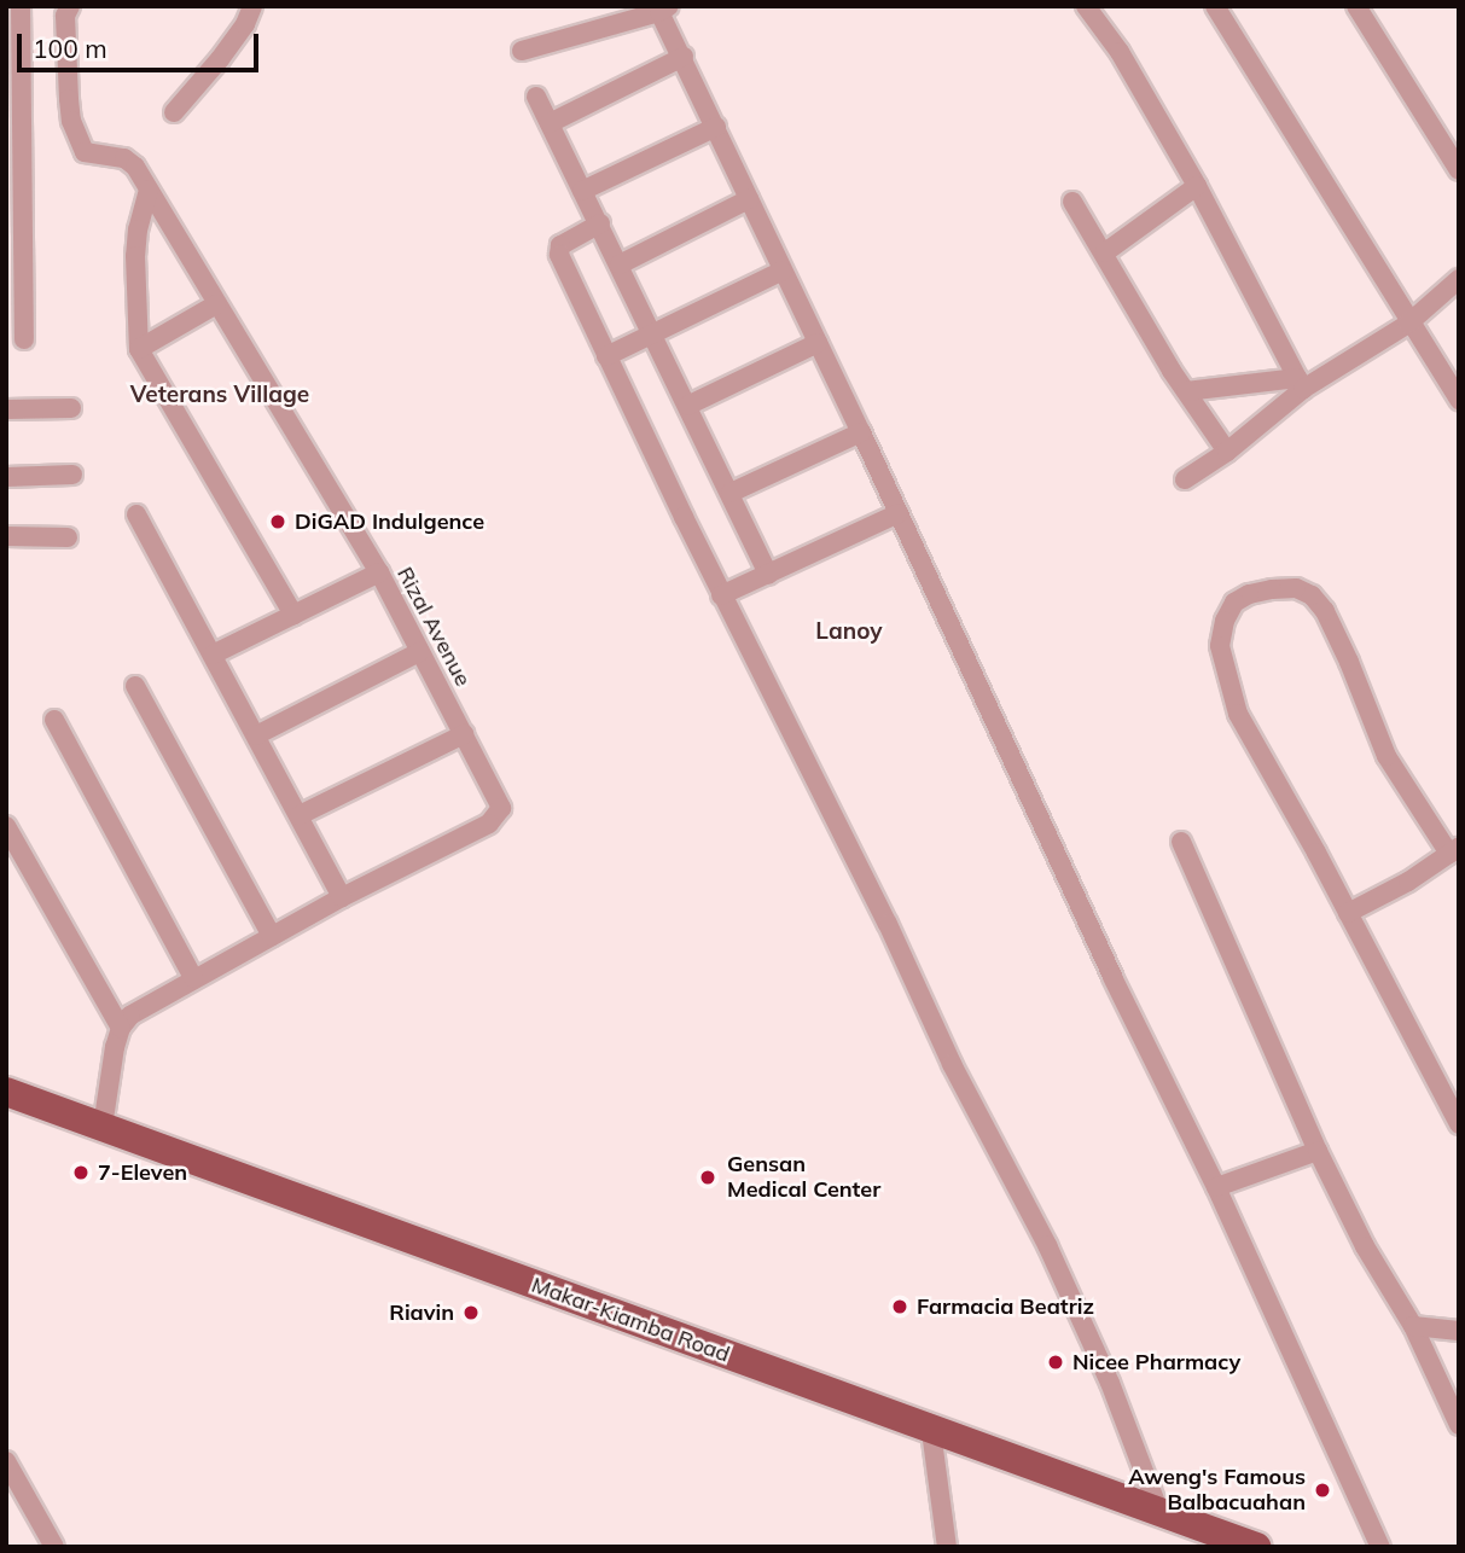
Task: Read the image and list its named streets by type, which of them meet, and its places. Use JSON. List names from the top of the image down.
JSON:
{
  "streets": {
    "main road": ["Makar-Kiamba Road"],
    "street": ["Rizal Avenue"]
  },
  "districts": ["Veterans Village", "Lanoy"],
  "places": [
    "DiGAD Indulgence",
    "7-Eleven",
    "Gensan Medical Center",
    "Farmacia Beatriz",
    "Riavin",
    "Nicee Pharmacy",
    "Aweng's Famous Balbacuahan"
  ],
  "scale_bar": "100 m"
}
